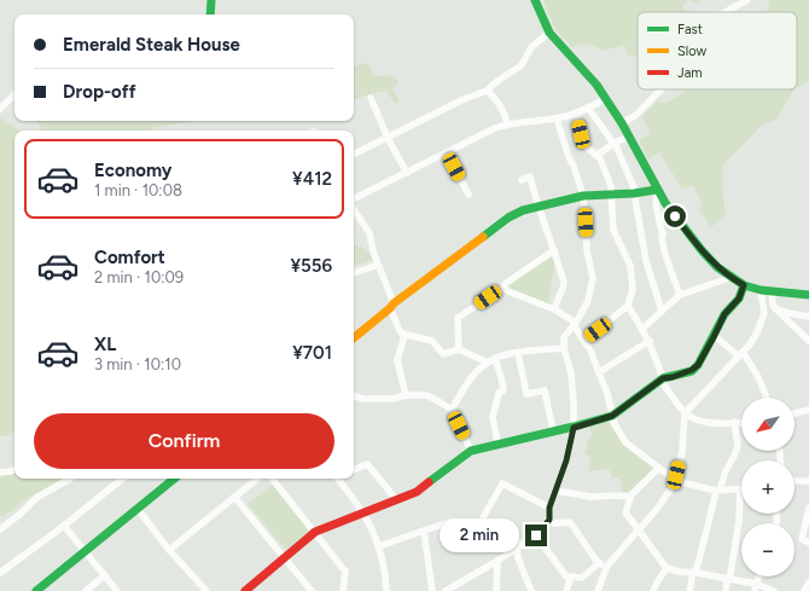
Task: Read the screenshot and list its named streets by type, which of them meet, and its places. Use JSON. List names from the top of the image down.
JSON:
{
  "legend": ["Fast", "Slow", "Jam"],
  "north": "bottom left",
  "page": {
    "banner": ["Emerald Steak House", "Drop-off"],
    "list": [
      {
        "name": "Economy",
        "note": "1 min · 10:08",
        "value": "¥412"
      },
      {
        "name": "Comfort",
        "note": "2 min · 10:09",
        "value": "¥556"
      },
      {
        "name": "XL",
        "note": "3 min · 10:10",
        "value": "¥701"
      }
    ],
    "map_buttons": ["+", "−"],
    "buttons": "Confirm",
    "bubble": "2 min"
  }
}
